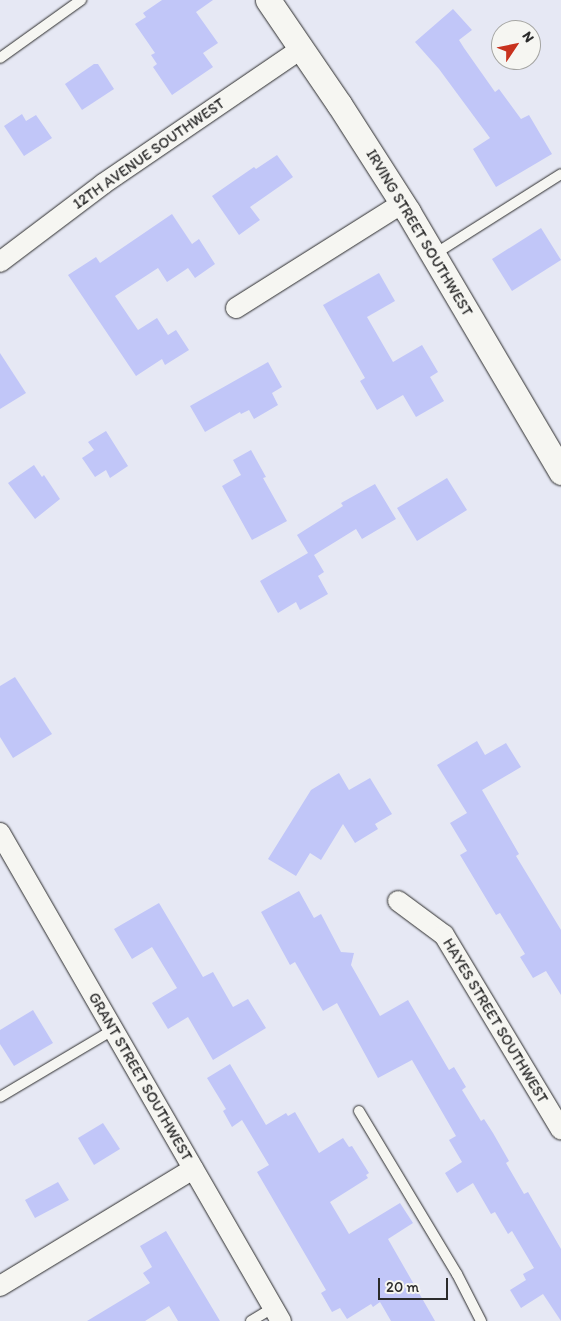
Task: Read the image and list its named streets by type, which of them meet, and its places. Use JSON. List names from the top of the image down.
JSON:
{
  "streets": {
    "street": [
      "12TH AVENUE SOUTHWEST",
      "IRVING STREET SOUTHWEST",
      "HAYES STREET SOUTHWEST",
      "GRANT STREET SOUTHWEST"
    ]
  },
  "crossings": [
    ["12TH AVENUE SOUTHWEST", "IRVING STREET SOUTHWEST"]
  ],
  "scale_bar": "20 m",
  "north": "top right"
}
